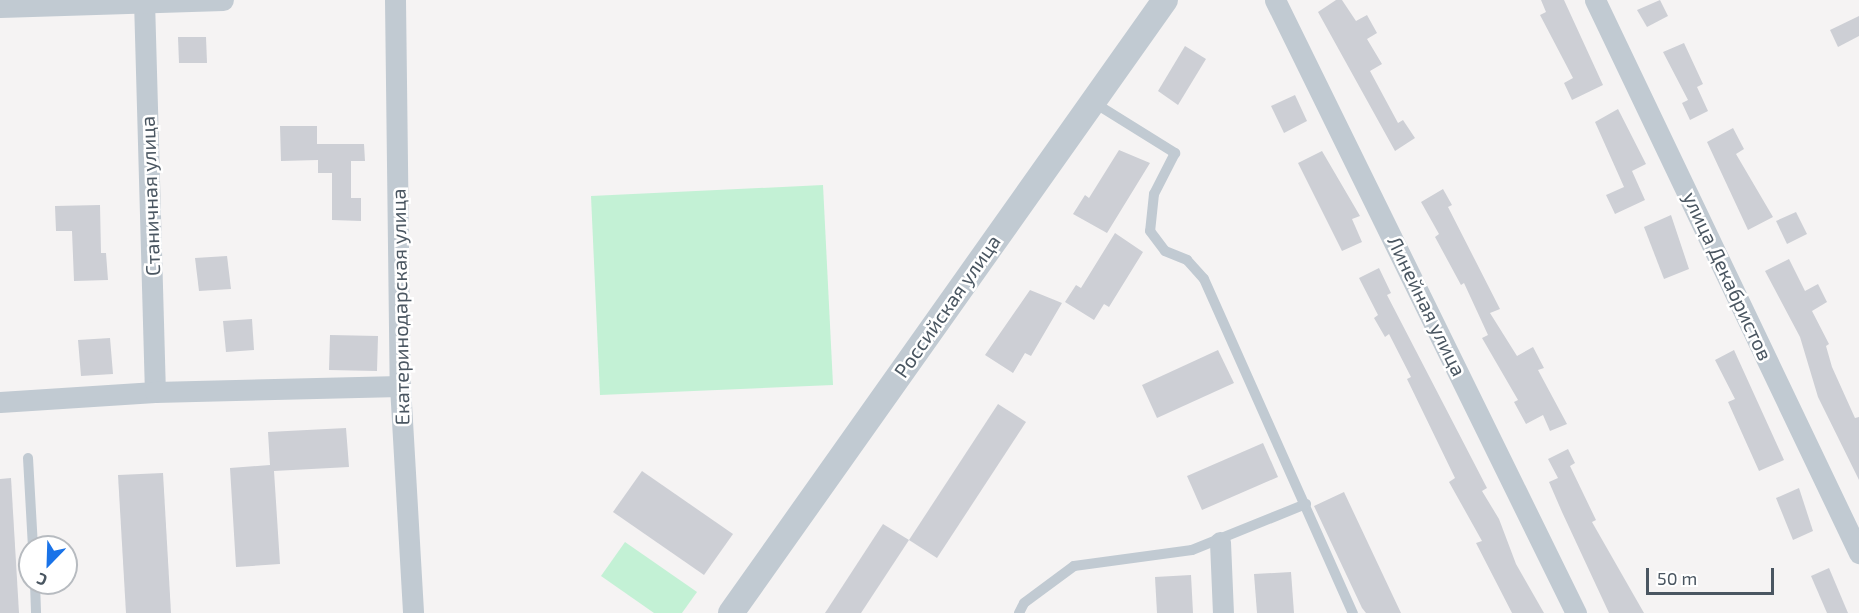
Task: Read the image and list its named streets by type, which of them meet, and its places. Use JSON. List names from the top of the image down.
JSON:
{
  "streets": {
    "street": [
      "Станичная улица",
      "улица Декабристов",
      "Российская улица",
      "Линейная улица",
      "Екатеринодарская улица"
    ]
  },
  "scale_bar": "50 m",
  "north": "bottom left"
}
